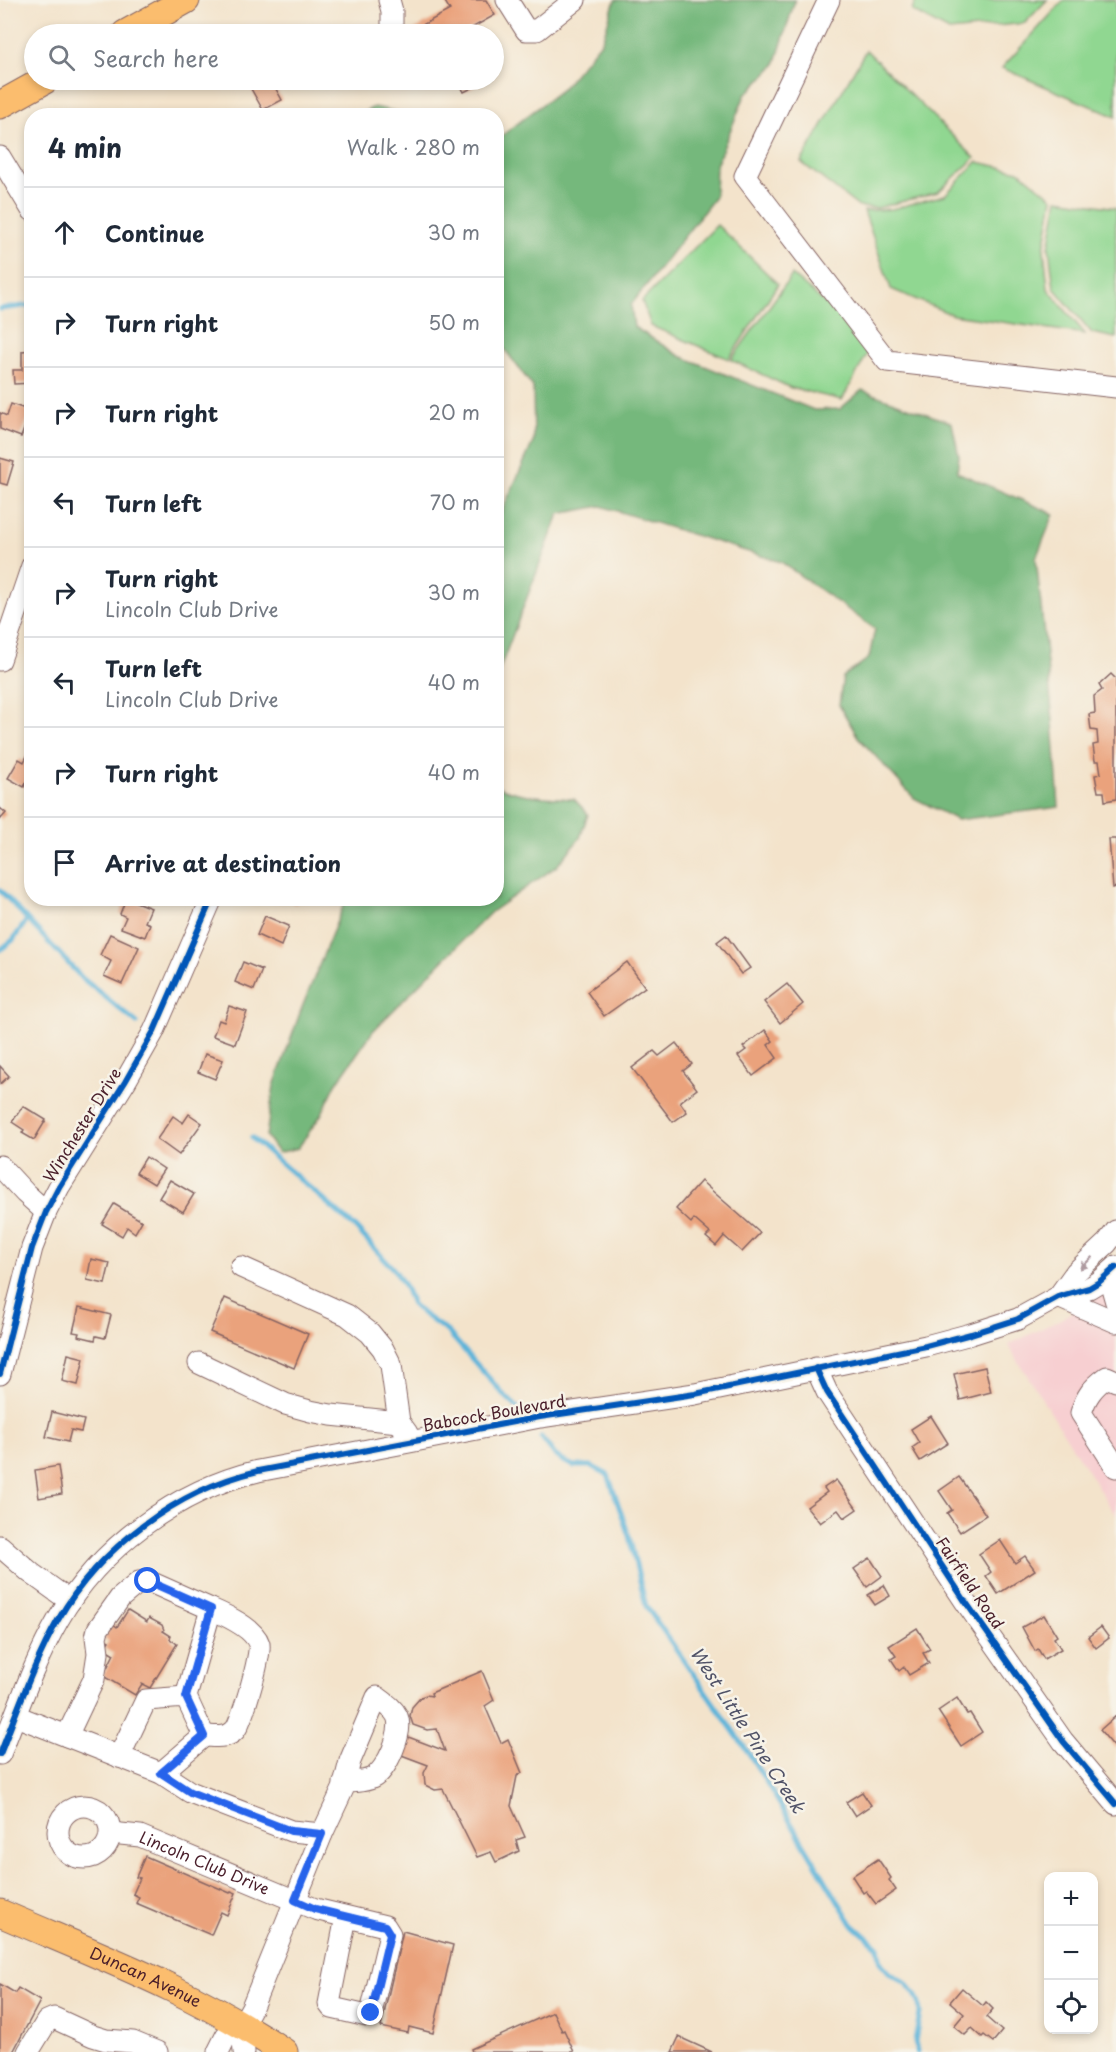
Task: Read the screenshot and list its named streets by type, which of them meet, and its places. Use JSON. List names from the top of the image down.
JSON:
{
  "streets": {
    "main road": ["Duncan Avenue"],
    "street": [
      "Winchester Drive",
      "Babcock Boulevard",
      "Fairfield Road",
      "Lincoln Club Drive"
    ]
  },
  "crossings": [
    ["Babcock Boulevard", "Fairfield Road"]
  ],
  "water": ["West Little Pine Creek"],
  "page": {
    "search": "Search here",
    "heading": ["4 min", "Walk · 280 m"],
    "list": [
      ["Continue", "30 m"],
      ["Turn right", "50 m"],
      ["Turn right", "20 m"],
      ["Turn left", "70 m"],
      ["Turn right", "Lincoln Club Drive", "30 m"],
      ["Turn left", "Lincoln Club Drive", "40 m"],
      ["Turn right", "40 m"],
      "Arrive at destination"
    ],
    "map_buttons": ["+", "−"]
  }
}
